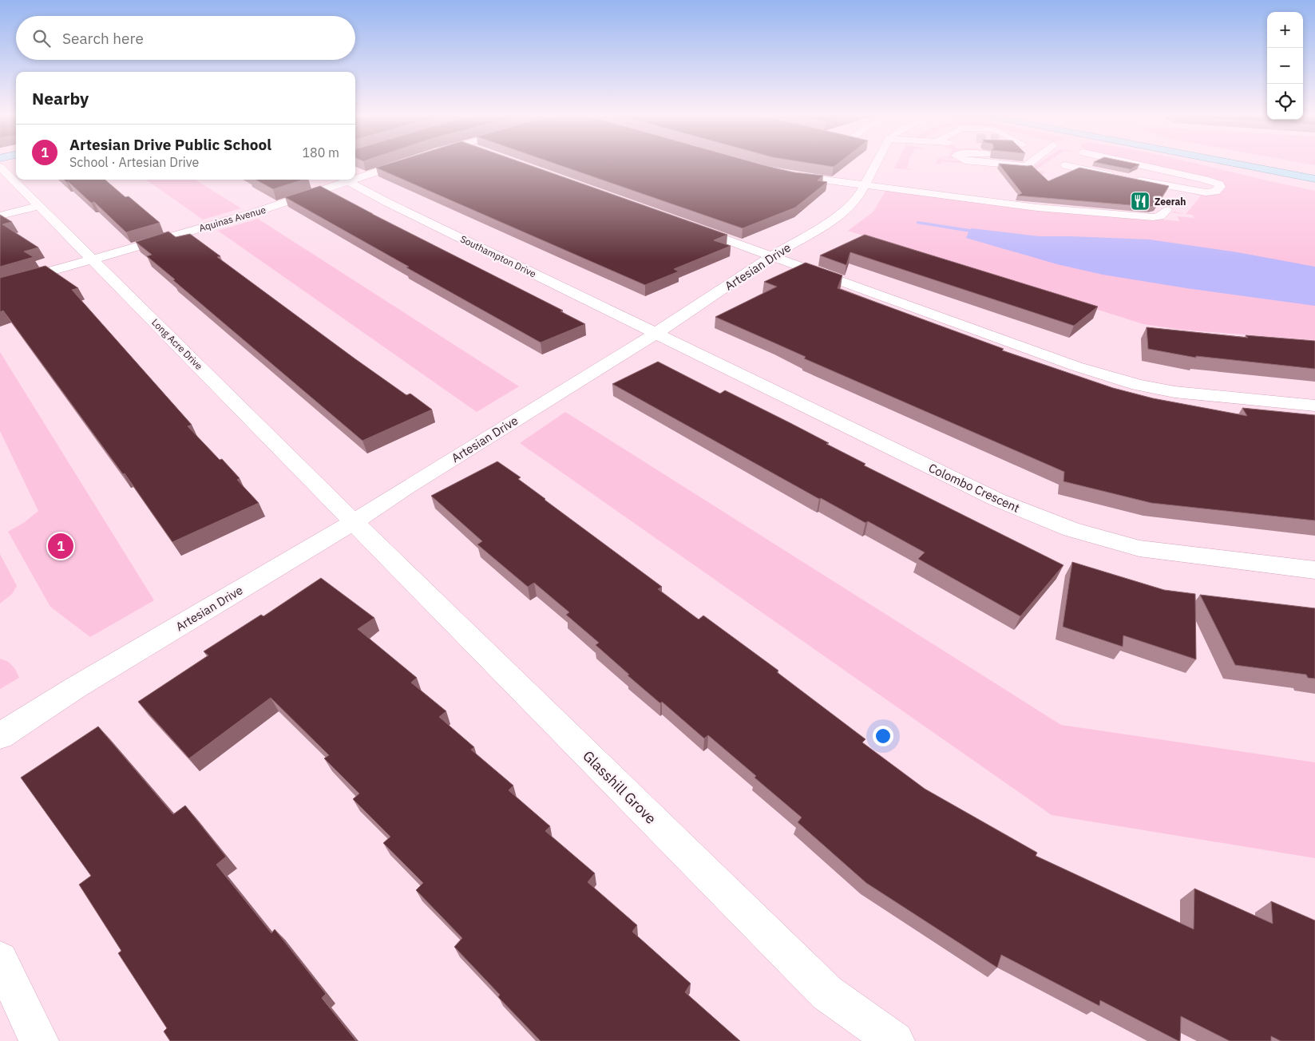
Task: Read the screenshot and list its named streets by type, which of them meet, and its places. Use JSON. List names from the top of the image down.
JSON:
{
  "streets": {
    "street": [
      "Aquinas Avenue",
      "Southampton Drive",
      "Artesian Drive",
      "Long Acre Drive",
      "Colombo Crescent",
      "Glasshill Grove"
    ]
  },
  "crossings": [
    ["Aquinas Avenue", "Long Acre Drive"],
    ["Southampton Drive", "Artesian Drive"],
    ["Southampton Drive", "Colombo Crescent"],
    ["Artesian Drive", "Long Acre Drive"],
    ["Artesian Drive", "Colombo Crescent"],
    ["Artesian Drive", "Glasshill Grove"],
    ["Long Acre Drive", "Glasshill Grove"]
  ],
  "places": {
    "restaurant": ["Zeerah"]
  },
  "page": {
    "map_buttons": ["+", "−"],
    "search": "Search here",
    "heading": "Nearby",
    "list": [
      {
        "mark": "1",
        "name": "Artesian Drive Public School",
        "note": "School · Artesian Drive",
        "value": "180 m"
      }
    ],
    "pins": "1"
  }
}
